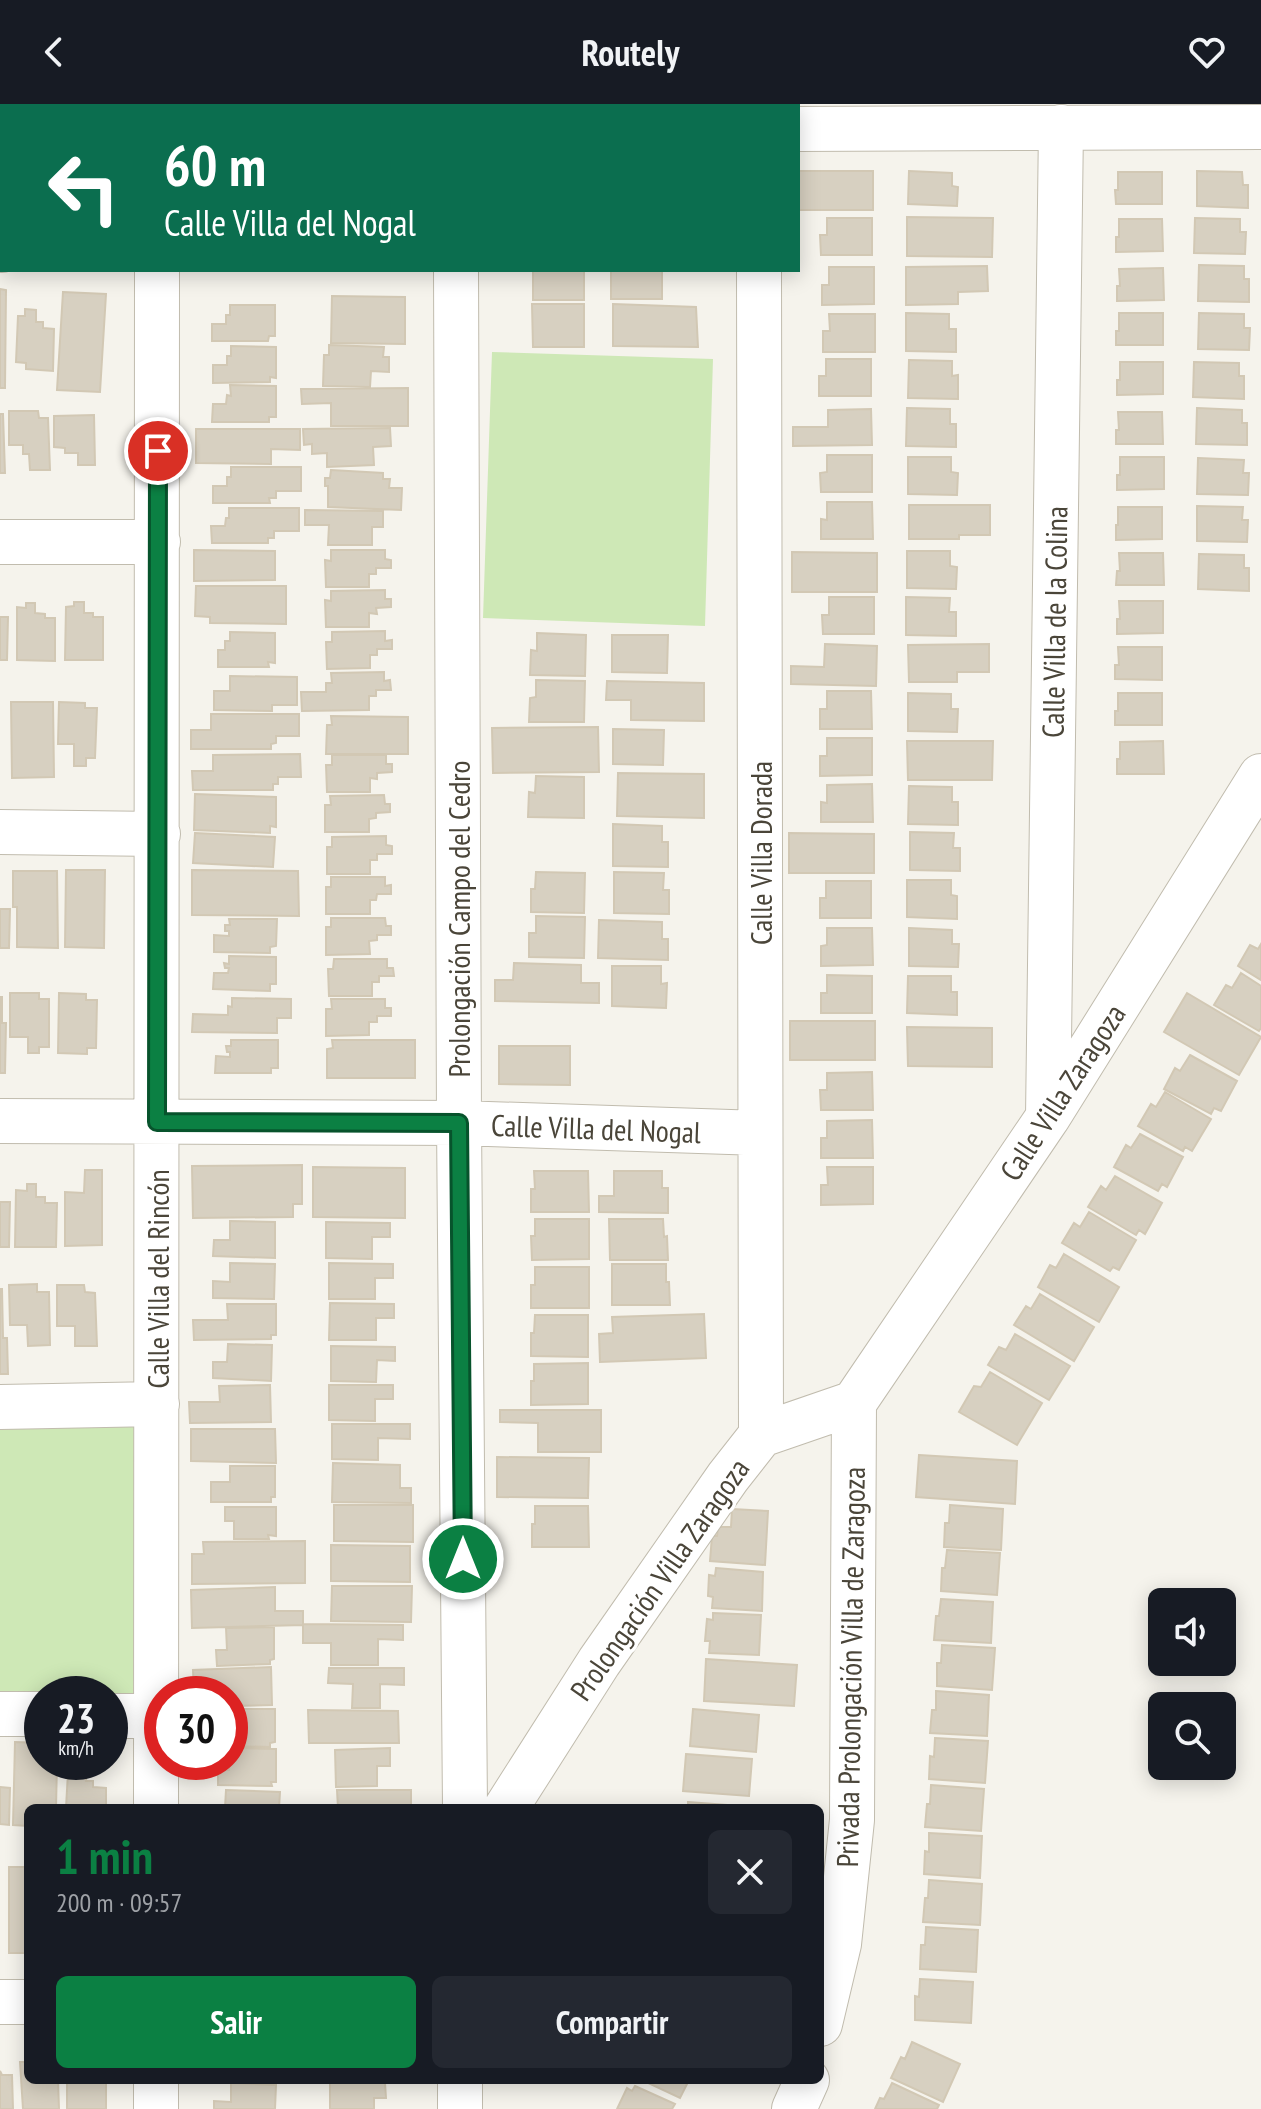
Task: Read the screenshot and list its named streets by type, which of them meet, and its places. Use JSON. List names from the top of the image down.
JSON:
{
  "streets": {
    "street": [
      "Calle Villa de la Colina",
      "Calle Villa Dorada",
      "Prolongación Campo del Cedro",
      "Calle Villa Zaragoza",
      "Calle Villa del Nogal",
      "Calle Villa del Rincón",
      "Prolongación Villa Zaragoza",
      "Privada Prolongación Villa de Zaragoza"
    ]
  },
  "crossings": [
    ["Calle Villa de la Colina", "Calle Villa Zaragoza"],
    ["Calle Villa Dorada", "Calle Villa del Nogal"],
    ["Calle Villa Dorada", "Prolongación Villa Zaragoza"],
    ["Prolongación Campo del Cedro", "Calle Villa del Nogal"],
    ["Calle Villa Zaragoza", "Prolongación Villa Zaragoza"],
    ["Calle Villa Zaragoza", "Privada Prolongación Villa de Zaragoza"],
    ["Calle Villa del Nogal", "Calle Villa del Rincón"],
    ["Prolongación Villa Zaragoza", "Privada Prolongación Villa de Zaragoza"]
  ],
  "page": {
    "header": "Routely",
    "turn": ["60 m", "Calle Villa del Nogal"],
    "speed": "23 km/h",
    "limit": "30",
    "heading": ["1 min", "200 m · 09:57"],
    "buttons": ["Salir", "Compartir"]
  }
}
